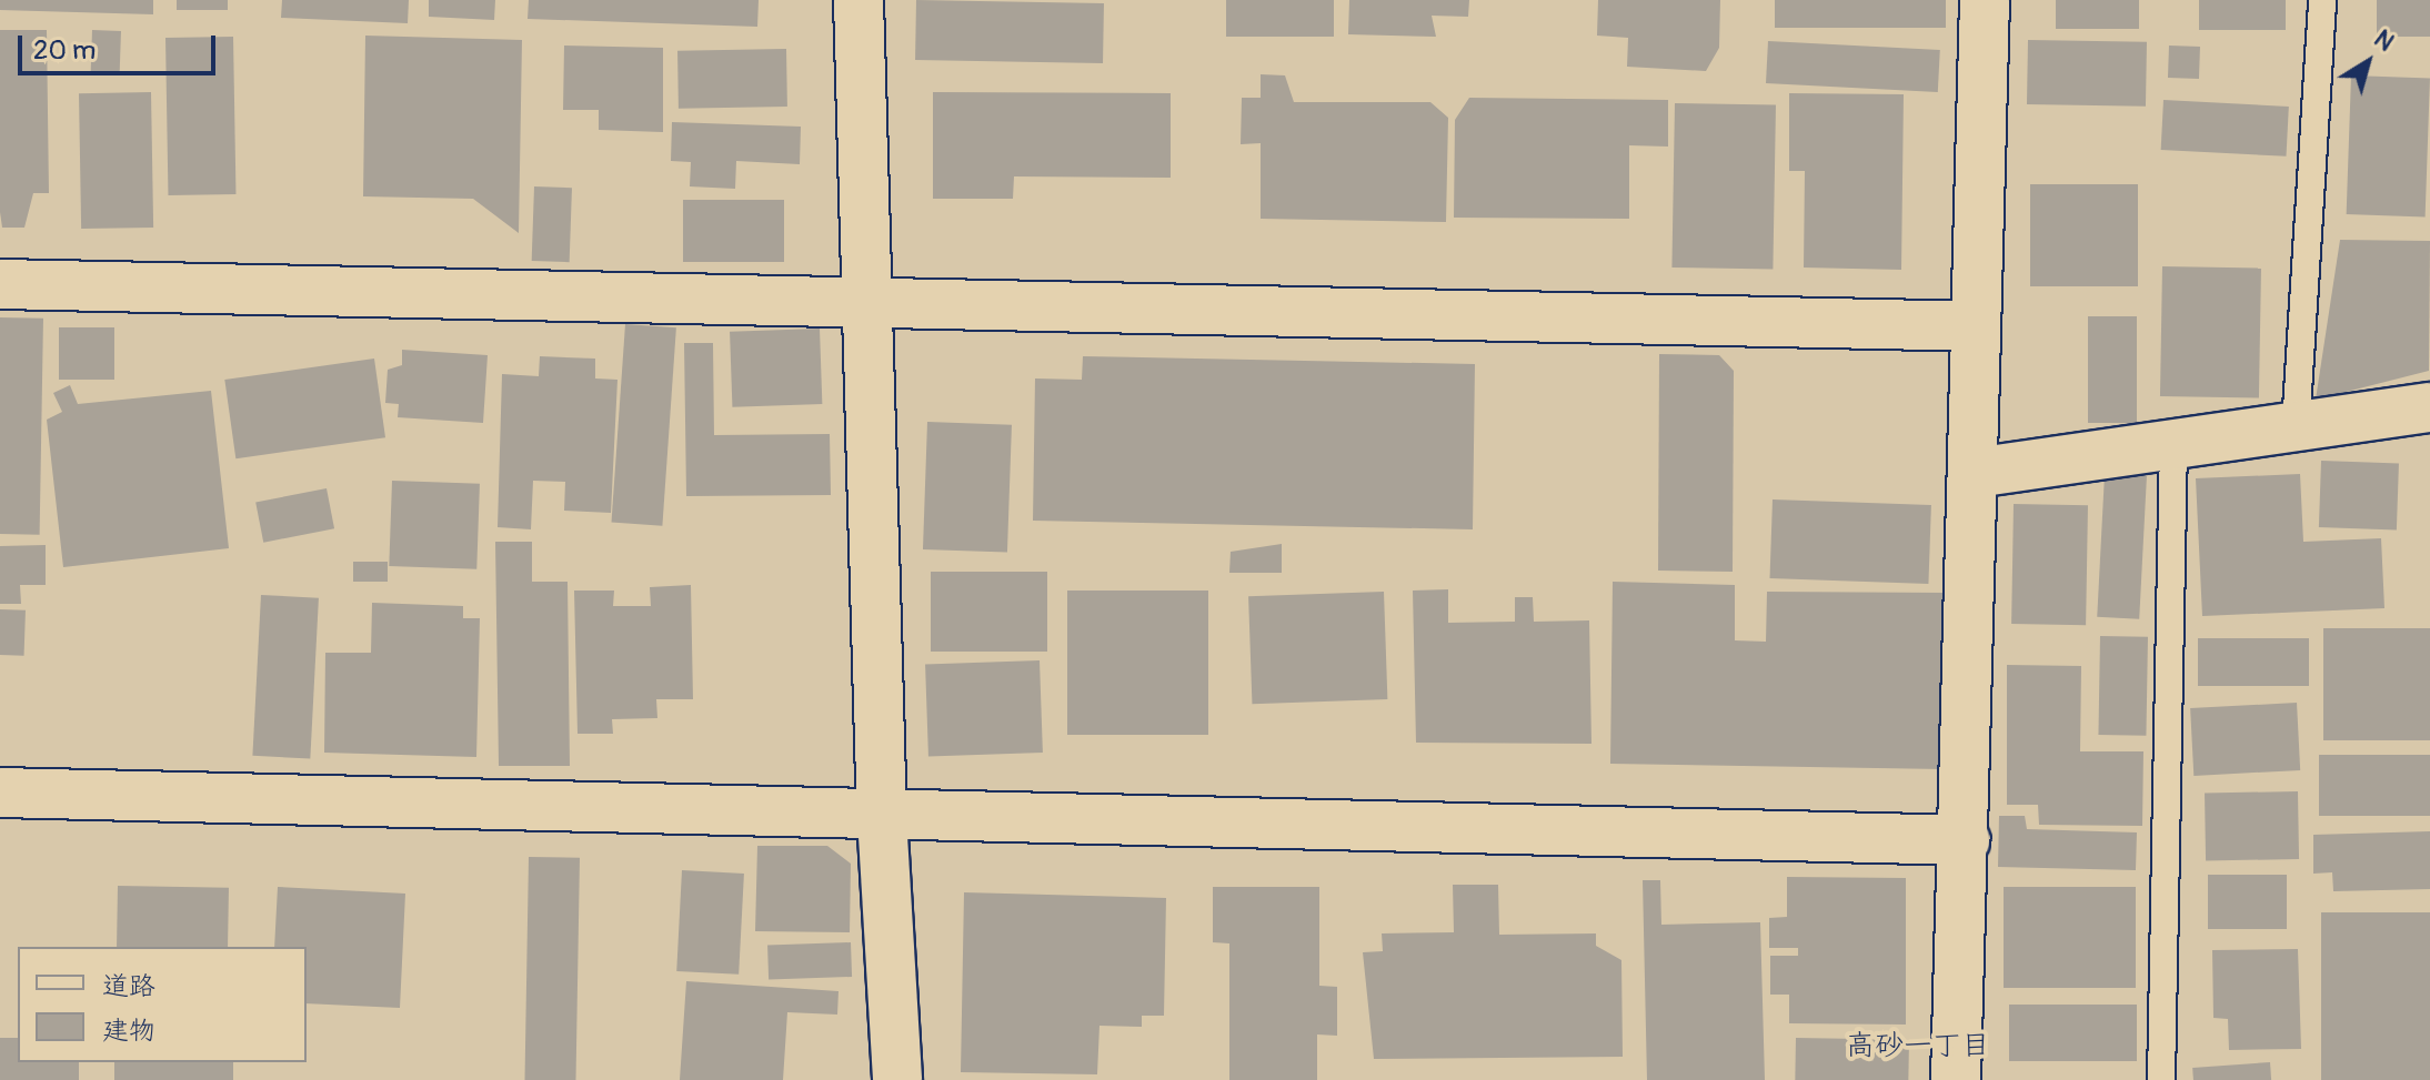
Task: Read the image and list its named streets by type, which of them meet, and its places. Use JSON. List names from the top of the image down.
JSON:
{
  "districts": ["高砂一丁目"],
  "legend": ["道路", "建物"],
  "scale_bar": "20 m",
  "north": "top right"
}
